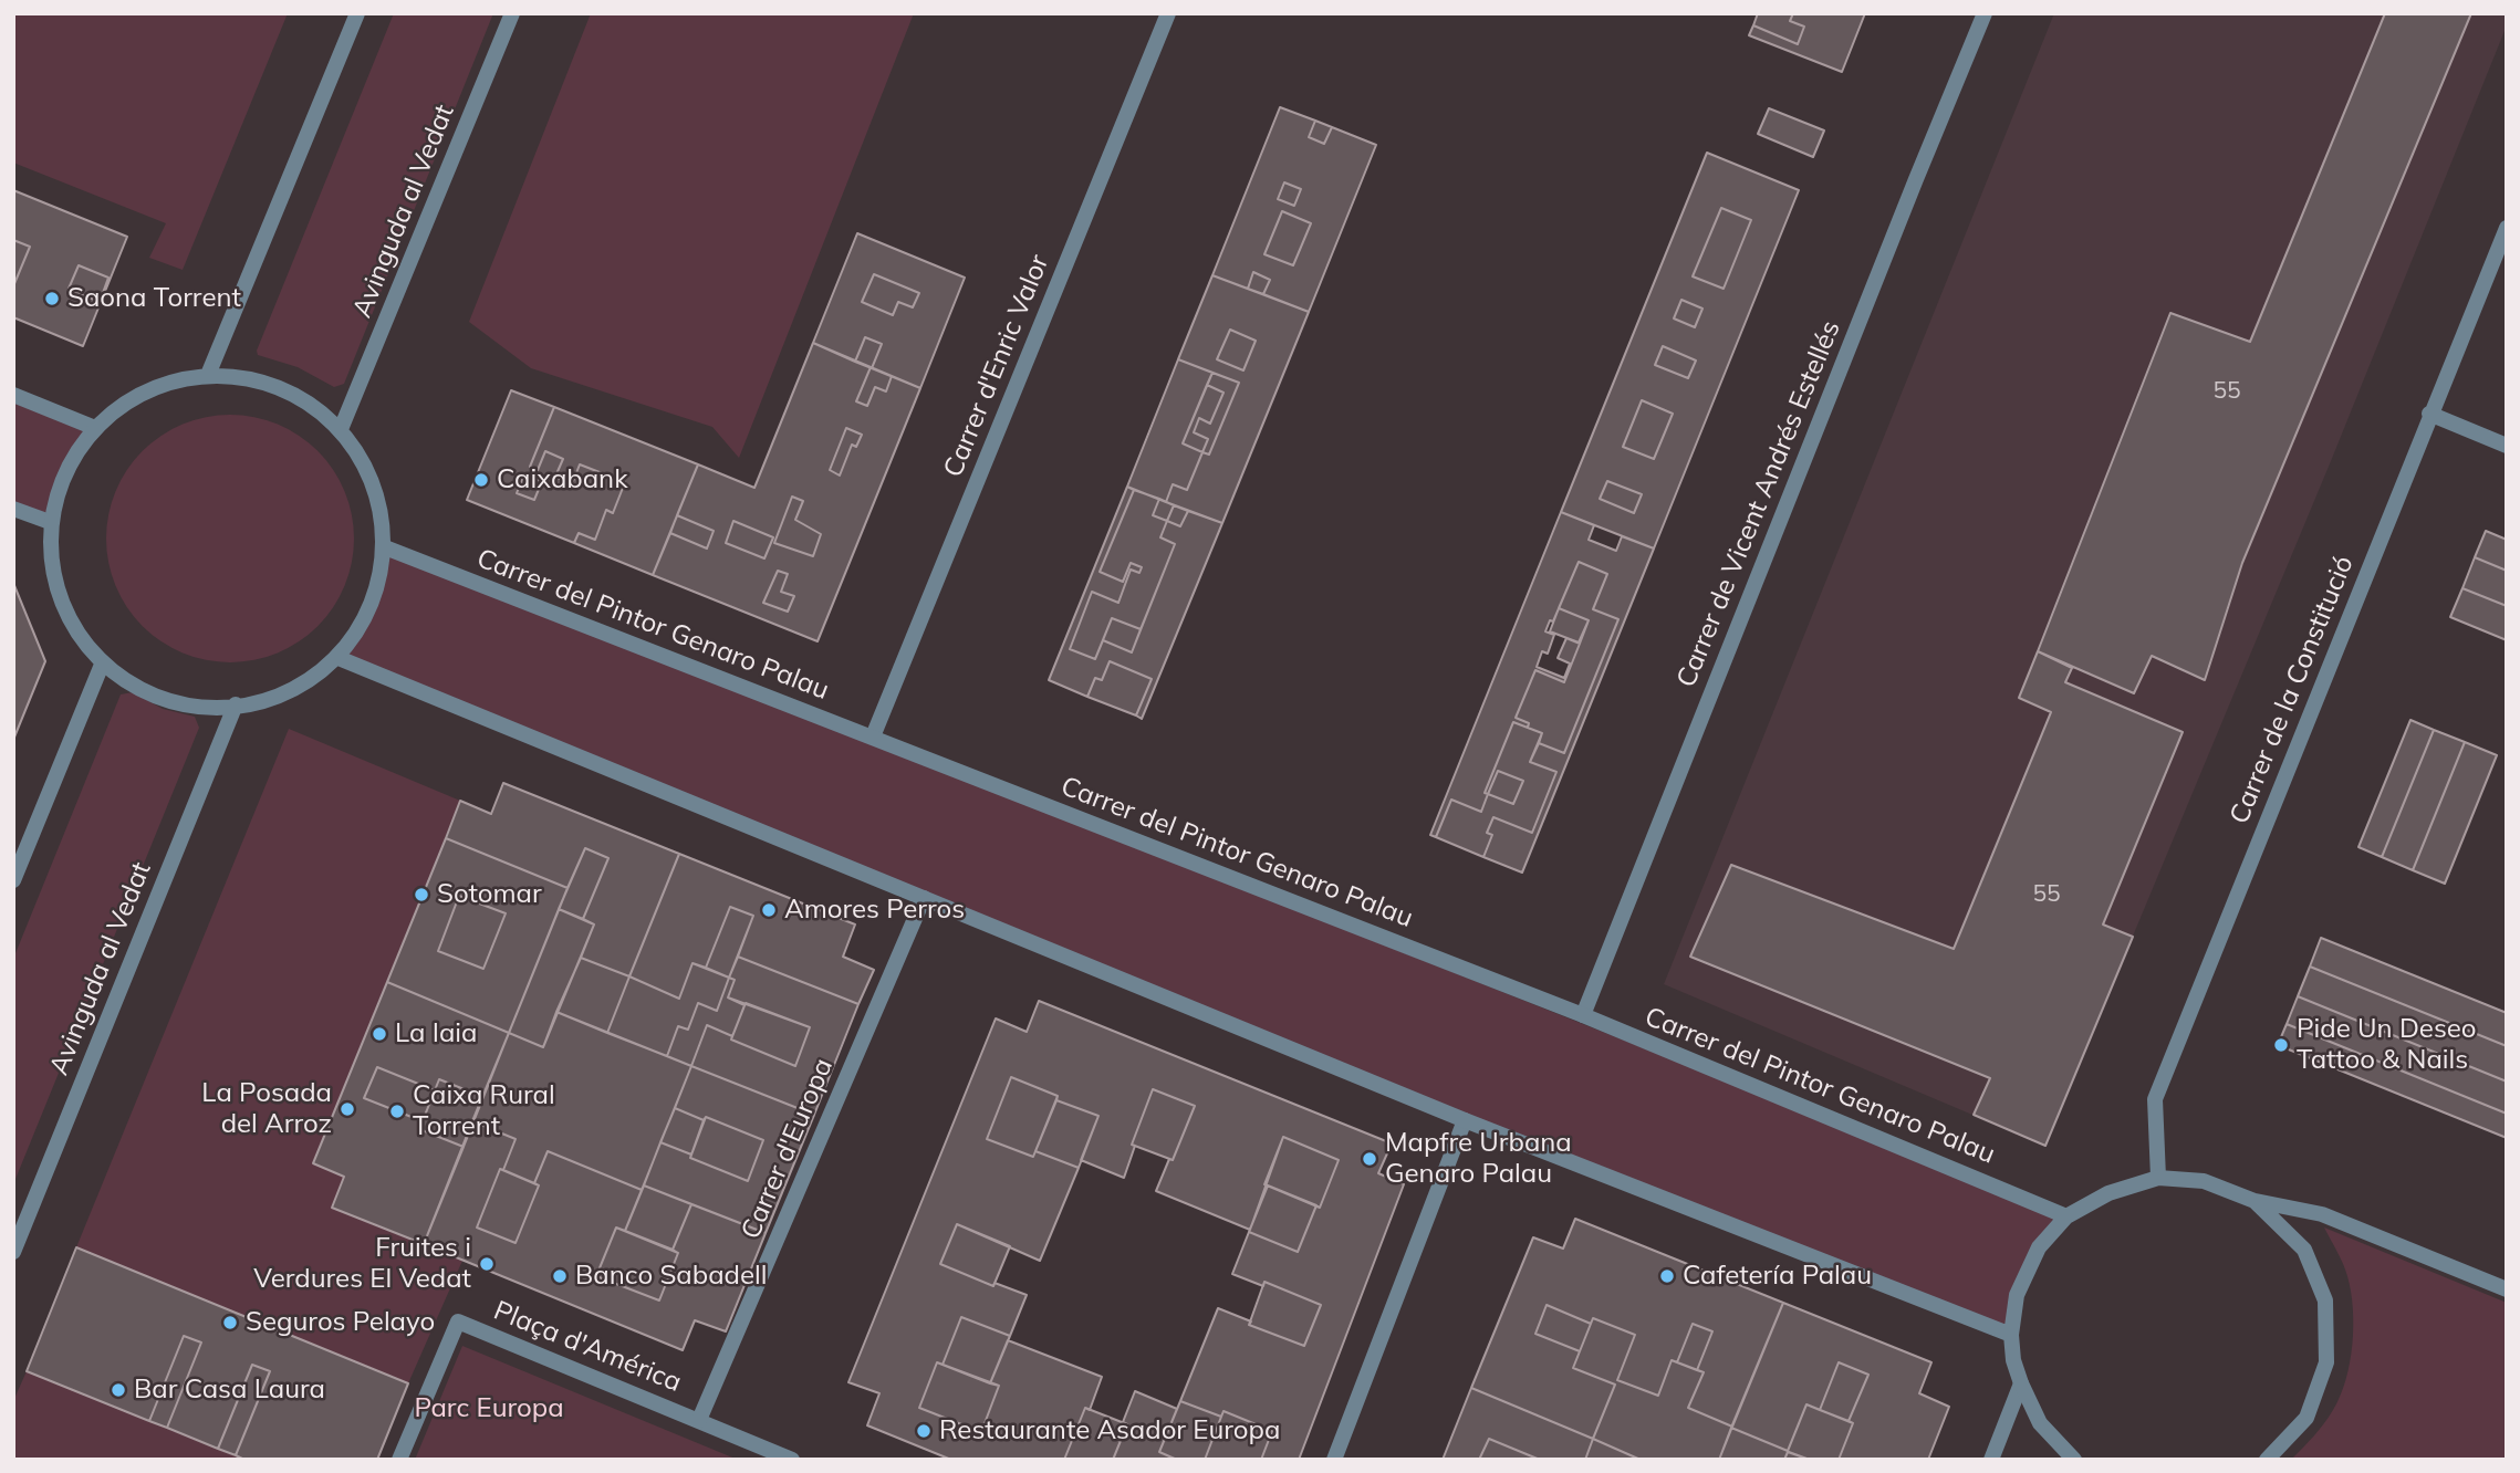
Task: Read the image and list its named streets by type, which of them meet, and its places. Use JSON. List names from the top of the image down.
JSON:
{
  "streets": {
    "street": [
      "Avinguda al Vedat",
      "Carrer d'Enric Valor",
      "Carrer de Vicent Andrés Estellés",
      "Carrer del Pintor Genaro Palau",
      "Carrer de la Constitució",
      "Carrer d'Europa",
      "Plaça d'América"
    ]
  },
  "crossings": [
    ["Carrer d'Enric Valor", "Carrer del Pintor Genaro Palau"],
    ["Carrer de Vicent Andrés Estellés", "Carrer del Pintor Genaro Palau"],
    ["Carrer d'Europa", "Plaça d'América"]
  ],
  "parks": ["Parc Europa"],
  "places": [
    "Saona Torrent",
    "Caixabank",
    "Sotomar",
    "Amores Perros",
    "La Iaia",
    "Pide Un Deseo Tattoo & Nails",
    "La Posada del Arroz",
    "Caixa Rural Torrent",
    "Mapfre Urbana Genaro Palau",
    "Fruites i Verdures El Vedat",
    "Banco Sabadell",
    "Cafetería Palau",
    "Seguros Pelayo",
    "Bar Casa Laura",
    "Restaurante Asador Europa"
  ],
  "house_numbers": ["55", "55"]
}
